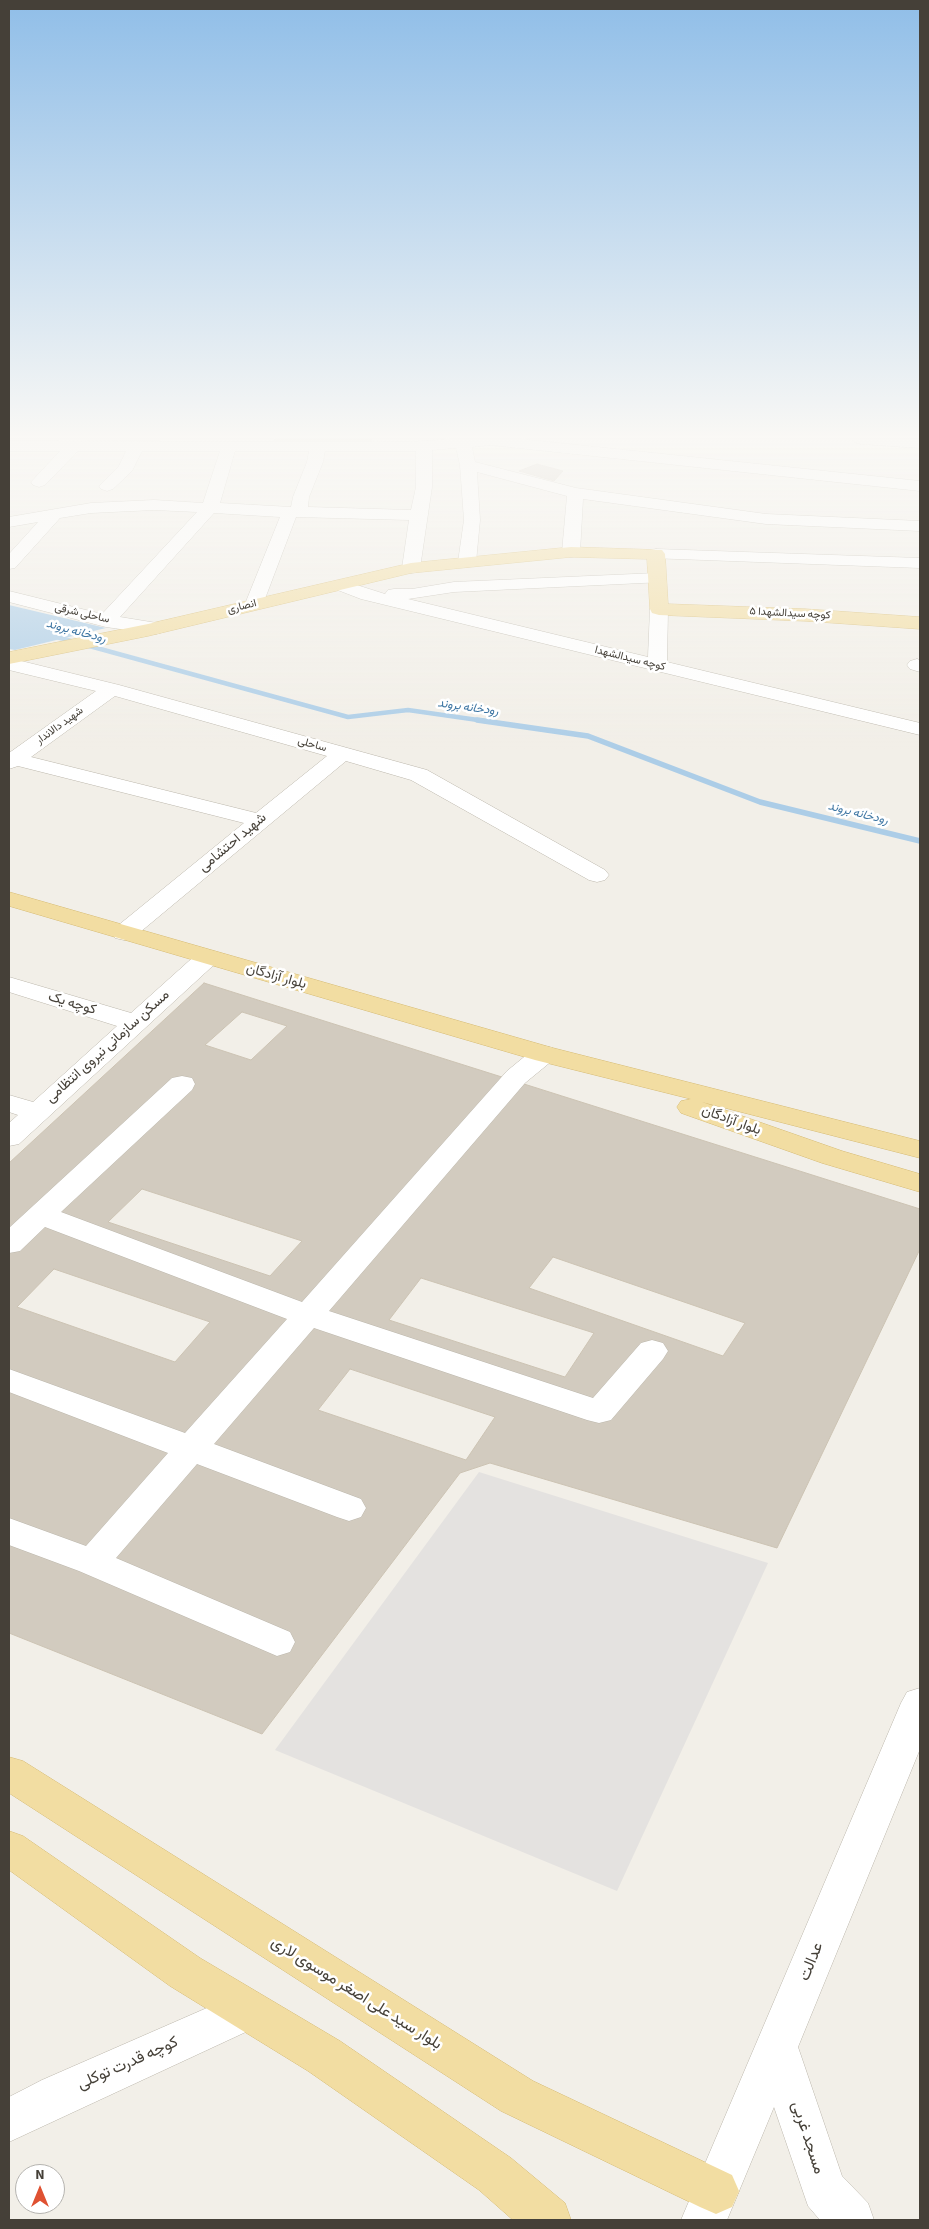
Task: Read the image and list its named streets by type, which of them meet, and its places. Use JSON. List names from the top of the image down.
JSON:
{
  "streets": {
    "main road": [
      "انصاری",
      "کوچه سیدالشهدا ۵",
      "بلوار آزادگان",
      "بلوار سید علی اصغر موسوی لاری"
    ],
    "street": [
      "ساحلی شرقی",
      "کوچه سیدالشهدا",
      "شهید دالاندار",
      "ساحلی",
      "شهید احتشامی",
      "کوچه یک",
      "مسکن سازمانی نیروی انتظامی",
      "عدالت",
      "کوچه قدرت توکلی",
      "مسجد غربی"
    ]
  },
  "crossings": [
    ["انصاری", "ساحلی شرقی"],
    ["انصاری", "کوچه سیدالشهدا"],
    ["شهید دالاندار", "ساحلی"],
    ["ساحلی", "شهید احتشامی"],
    ["شهید احتشامی", "بلوار آزادگان"],
    ["بلوار آزادگان", "مسکن سازمانی نیروی انتظامی"],
    ["کوچه یک", "مسکن سازمانی نیروی انتظامی"],
    ["عدالت", "بلوار سید علی اصغر موسوی لاری"],
    ["عدالت", "مسجد غربی"]
  ],
  "water": ["رودخانه بروند"],
  "north": "top"
}
